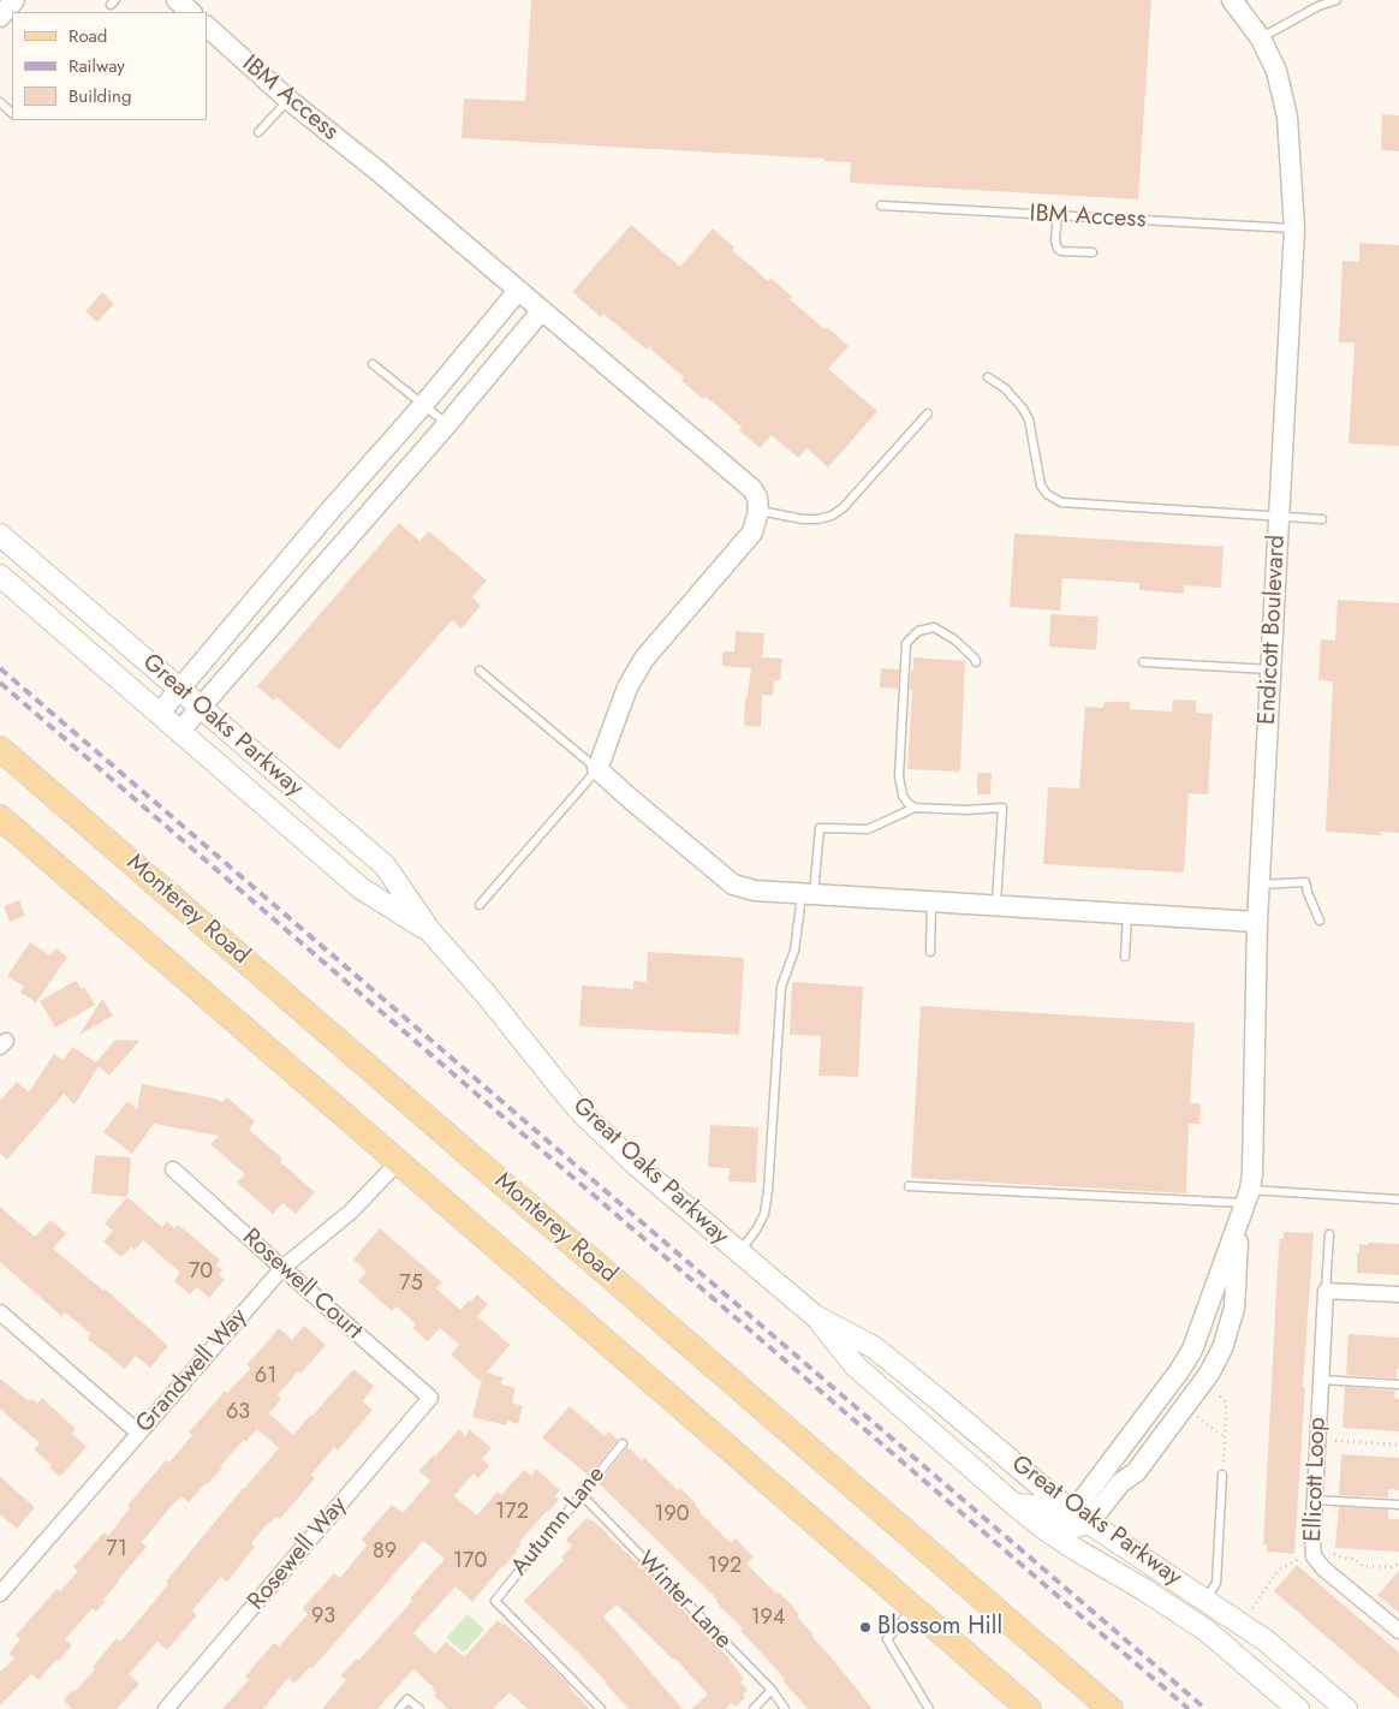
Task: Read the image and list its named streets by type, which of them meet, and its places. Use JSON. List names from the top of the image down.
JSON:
{
  "streets": {
    "main road": ["Great Oaks Parkway", "Monterey Road"],
    "street": [
      "IBM Access",
      "Endicott Boulevard",
      "Rosewell Court",
      "Grandwell Way",
      "Ellicott Loop",
      "Rosewell Way"
    ],
    "lane": ["Autumn Lane", "Winter Lane"]
  },
  "crossings": [
    ["IBM Access", "Endicott Boulevard"],
    ["Endicott Boulevard", "Great Oaks Parkway"],
    ["Rosewell Court", "Grandwell Way"],
    ["Rosewell Court", "Rosewell Way"],
    ["Autumn Lane", "Winter Lane"]
  ],
  "places": ["Blossom Hill"],
  "house_numbers": [
    "70",
    "75",
    "61",
    "63",
    "172",
    "190",
    "71",
    "89",
    "170",
    "192",
    "93",
    "194"
  ],
  "legend": ["Road", "Railway", "Building"]
}
